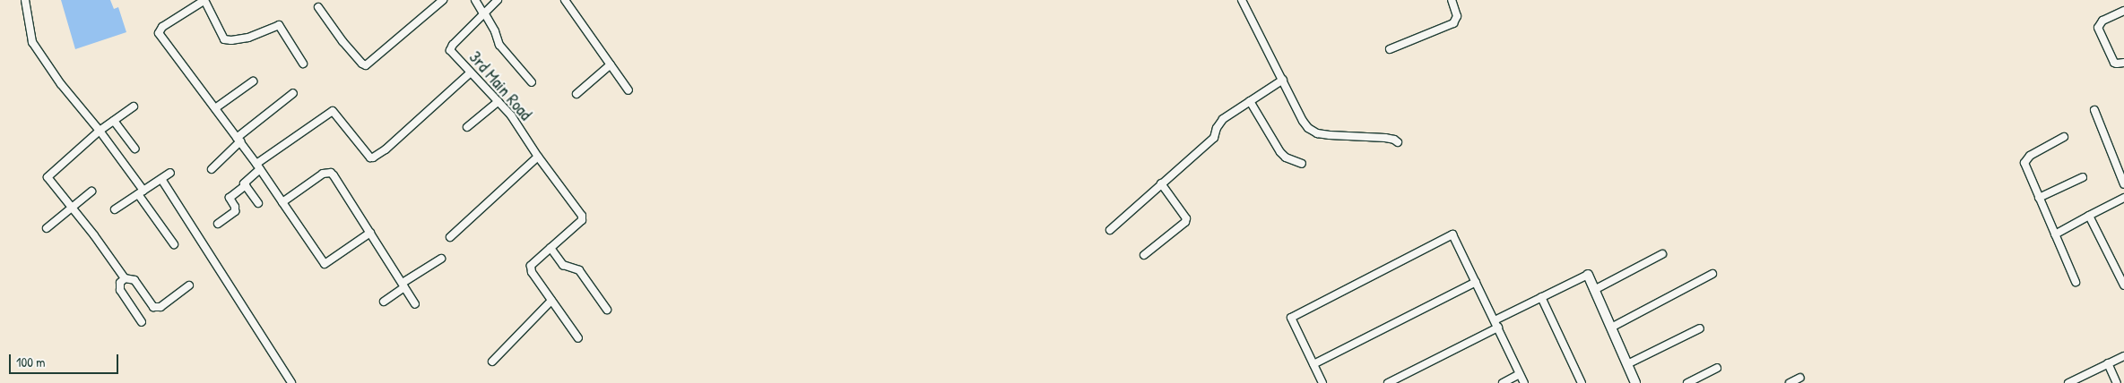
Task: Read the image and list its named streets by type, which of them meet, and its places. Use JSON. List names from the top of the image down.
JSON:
{
  "streets": {
    "street": ["3rd Main Road"]
  },
  "scale_bar": "100 m"
}
